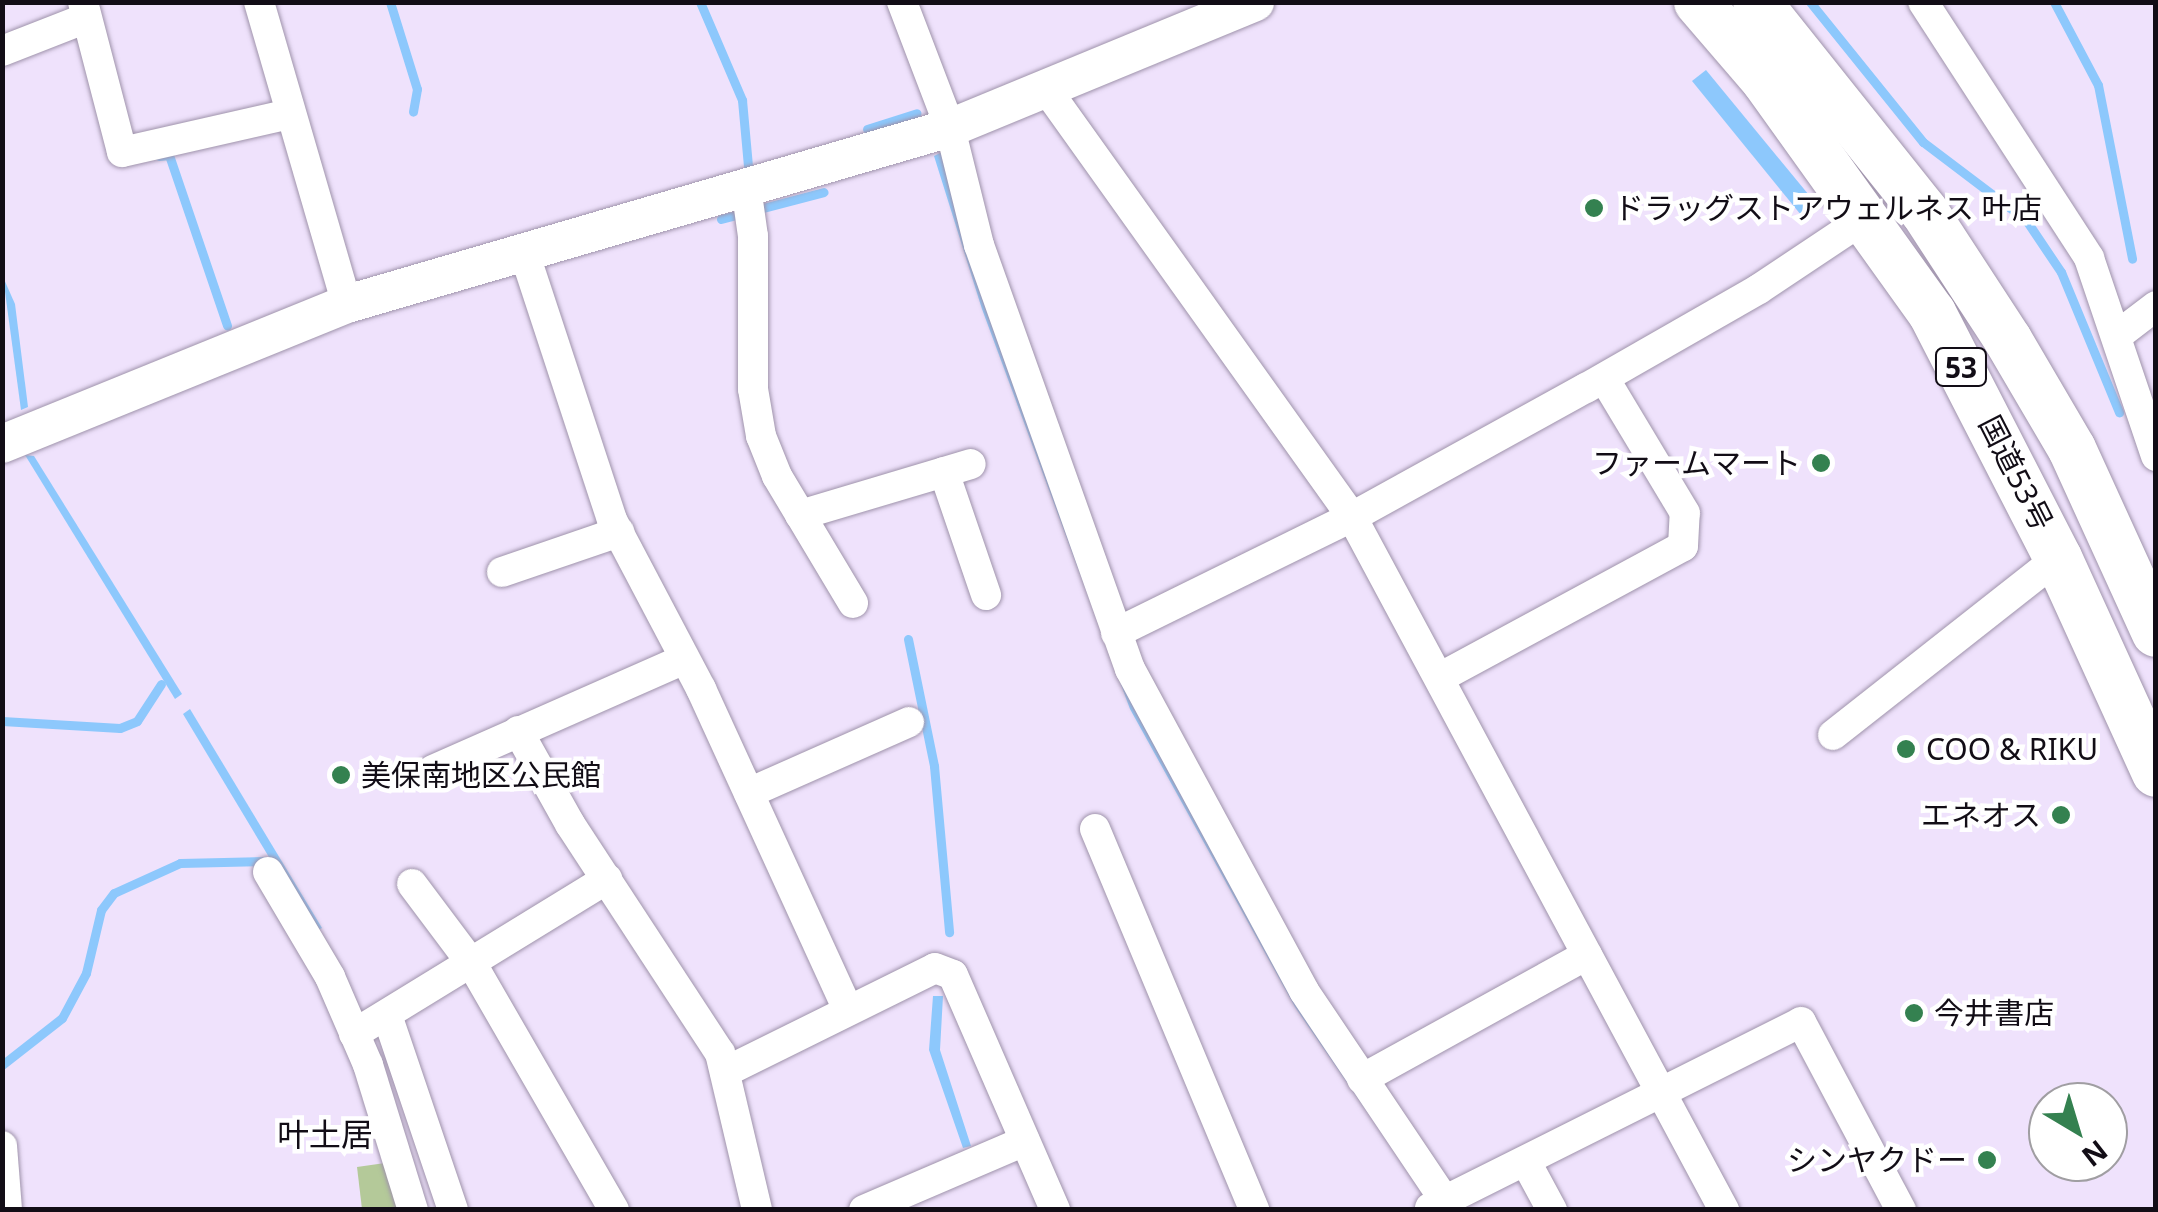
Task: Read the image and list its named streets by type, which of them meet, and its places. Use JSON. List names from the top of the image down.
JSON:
{
  "streets": {
    "highway": ["53", "国道53号"]
  },
  "districts": ["叶土居"],
  "places": [
    "ドラッグストアウェルネス 叶店",
    "ファームマート",
    "COO & RIKU",
    "美保南地区公民館",
    "エネオス",
    "今井書店",
    "シンヤクドー"
  ],
  "north": "bottom right"
}
